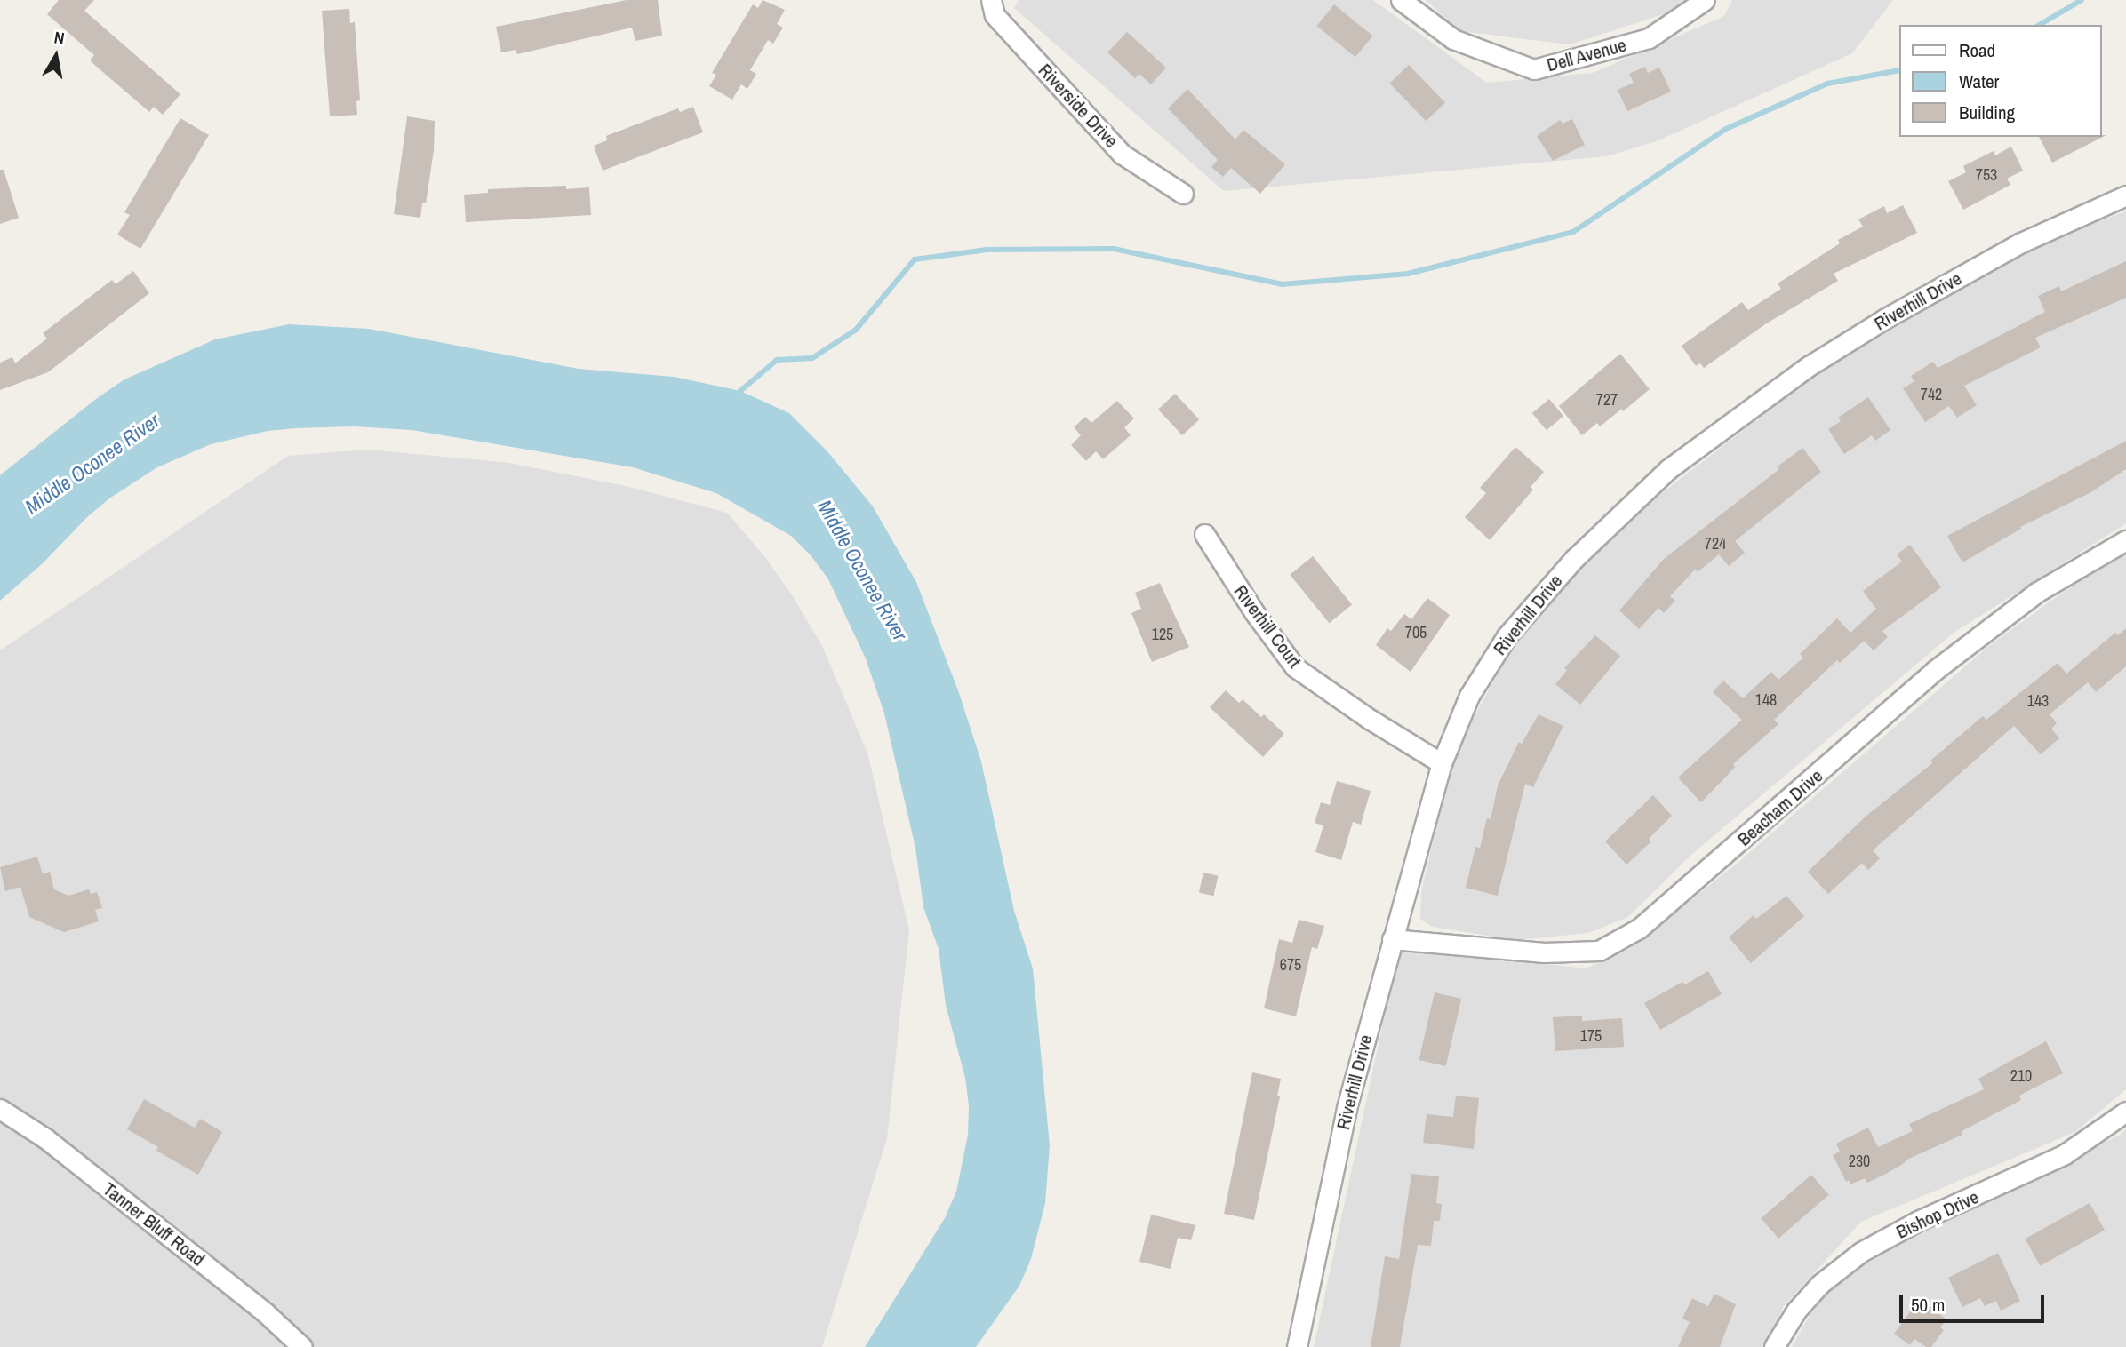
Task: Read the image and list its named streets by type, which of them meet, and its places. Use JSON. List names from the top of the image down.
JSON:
{
  "streets": {
    "street": [
      "Dell Avenue",
      "Riverside Drive",
      "Riverhill Drive",
      "Riverhill Court",
      "Beacham Drive",
      "Bishop Drive",
      "Tanner Bluff Road"
    ]
  },
  "crossings": [
    ["Riverhill Drive", "Riverhill Court"],
    ["Riverhill Drive", "Beacham Drive"]
  ],
  "water": ["Middle Oconee River"],
  "house_numbers": [
    "753",
    "742",
    "727",
    "724",
    "705",
    "125",
    "148",
    "143",
    "675",
    "175",
    "210",
    "230"
  ],
  "legend": ["Road", "Water", "Building"],
  "scale_bar": "50 m",
  "north": "top"
}
